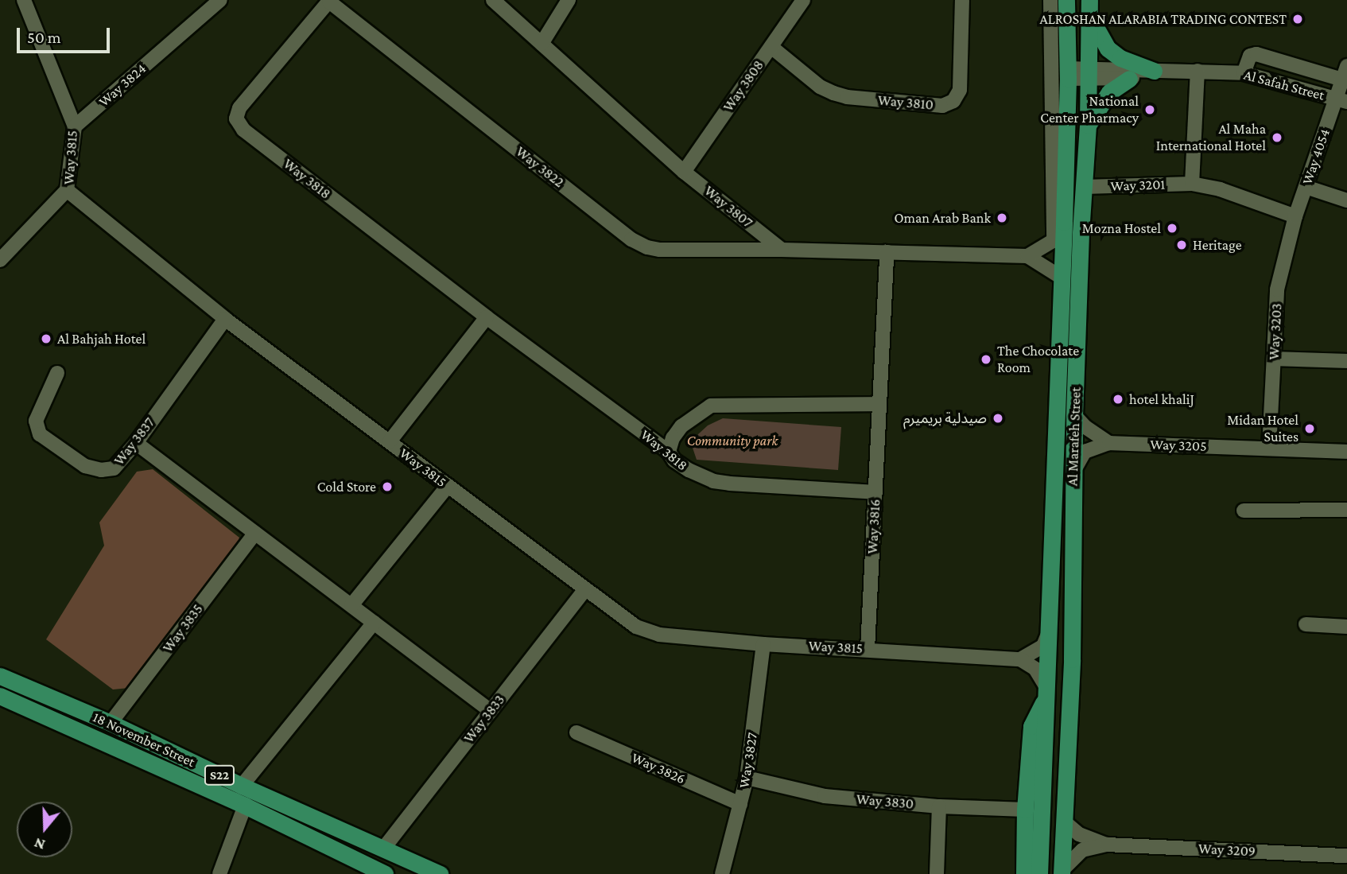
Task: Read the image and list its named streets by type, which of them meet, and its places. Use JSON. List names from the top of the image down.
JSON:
{
  "streets": {
    "main road": ["Al Marafeh Street", "18 November Street", "S22"],
    "street": [
      "Way 3824",
      "Al Safah Street",
      "Way 3808",
      "Way 3810",
      "Way 4054",
      "Way 3815",
      "Way 3822",
      "Way 3818",
      "Way 3201",
      "Way 3807",
      "Way 3203",
      "Way 3837",
      "Way 3205",
      "Way 3816",
      "Way 3835",
      "Way 3833",
      "Way 3827",
      "Way 3826",
      "Way 3830",
      "Way 3209"
    ]
  },
  "crossings": [
    ["Way 3824", "Way 3815"],
    ["Al Safah Street", "Way 4054"],
    ["Al Safah Street", "Al Marafeh Street"],
    ["Way 3808", "Way 3810"],
    ["Way 3808", "Way 3807"],
    ["Way 4054", "Way 3201"],
    ["Way 4054", "Way 3203"],
    ["Way 3815", "Way 3837"],
    ["Way 3815", "Way 3816"],
    ["Way 3815", "Way 3833"],
    ["Way 3815", "Way 3827"],
    ["Way 3822", "Way 3818"],
    ["Way 3822", "Way 3807"],
    ["Way 3818", "Way 3816"],
    ["Way 3201", "Way 3203"],
    ["Way 3201", "Al Marafeh Street"],
    ["Way 3203", "Way 3205"],
    ["Al Marafeh Street", "Way 3205"],
    ["Al Marafeh Street", "Way 3209"],
    ["Way 3835", "18 November Street"],
    ["Way 3833", "18 November Street"],
    ["Way 3827", "Way 3826"],
    ["Way 3827", "Way 3830"]
  ],
  "parks": ["Community park"],
  "places": [
    "ALROSHAN ALARABIA TRADING CONTEST",
    "National Center Pharmacy",
    "Al Maha International Hotel",
    "Oman Arab Bank",
    "Mozna Hostel",
    "Heritage",
    "Al Bahjah Hotel",
    "The Chocolate Room",
    "hotel khaliJ",
    "صيدلية بريميرم",
    "Midan Hotel Suites",
    "Cold Store"
  ],
  "scale_bar": "50 m",
  "north": "bottom"
}
